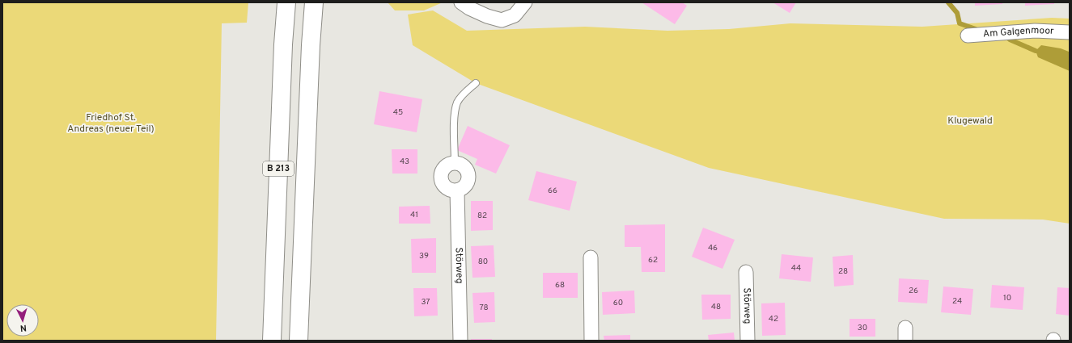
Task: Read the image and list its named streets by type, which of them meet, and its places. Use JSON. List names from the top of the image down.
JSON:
{
  "streets": {
    "highway": ["B 213"],
    "street": ["Am Galgenmoor", "Störweg"]
  },
  "parks": ["Friedhof St. Andreas (neuer Teil)", "Klugewald"],
  "house_numbers": [
    "45",
    "43",
    "66",
    "41",
    "82",
    "46",
    "39",
    "62",
    "80",
    "44",
    "28",
    "68",
    "26",
    "10",
    "24",
    "37",
    "60",
    "48",
    "78",
    "42",
    "30"
  ],
  "north": "bottom"
}
